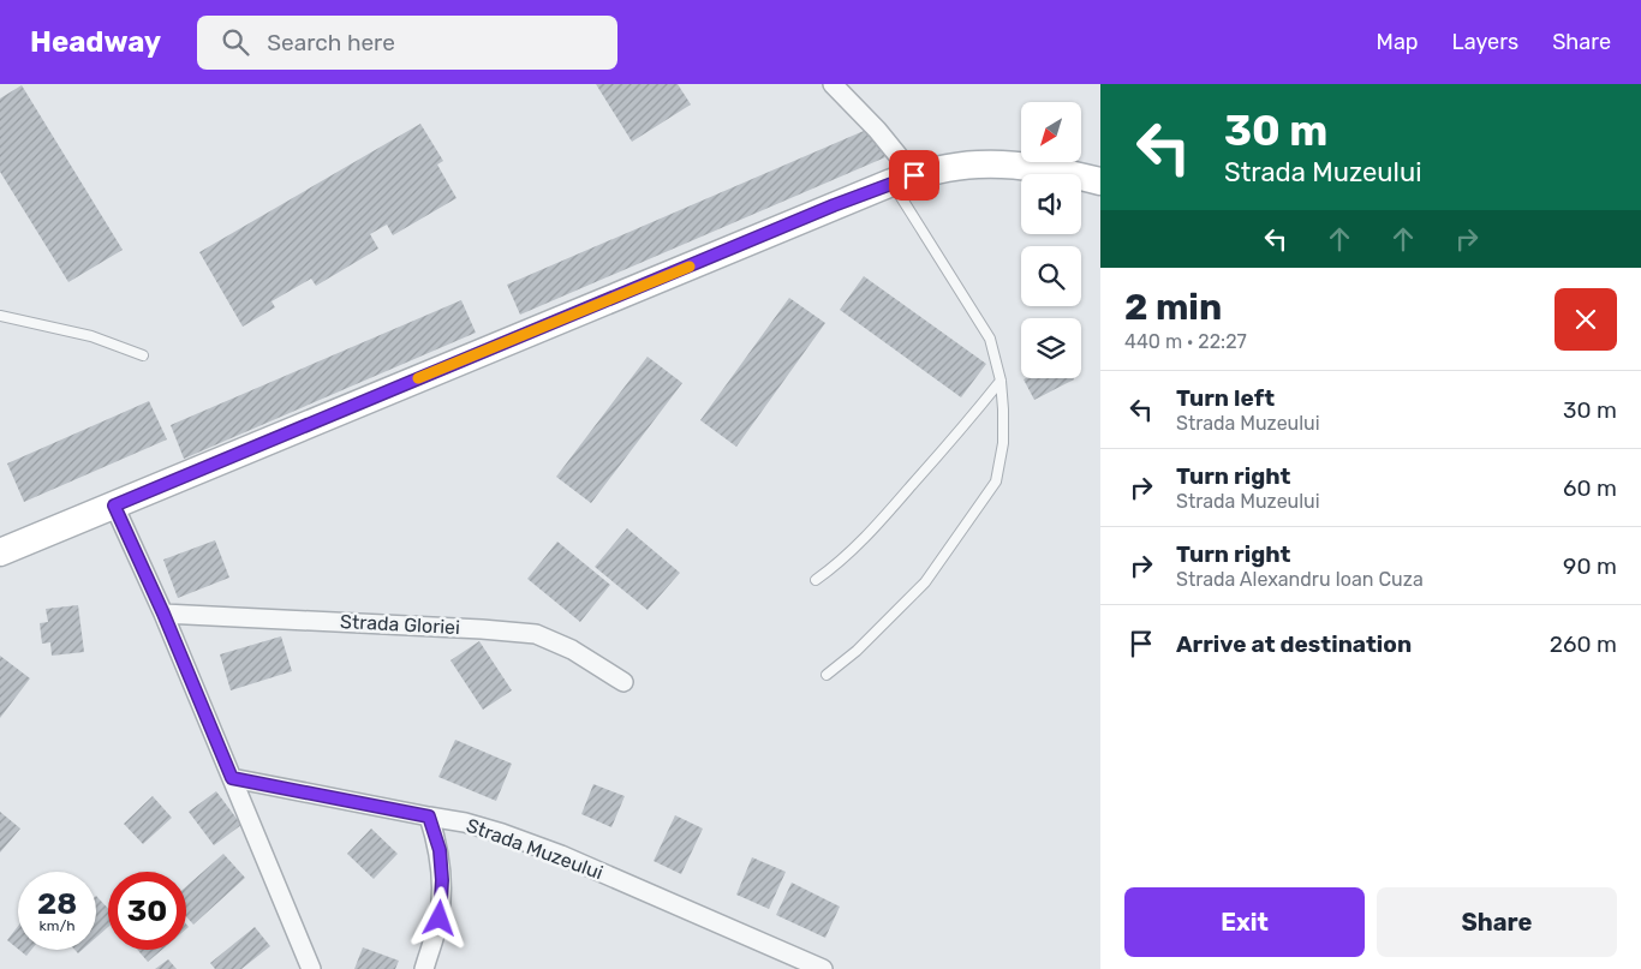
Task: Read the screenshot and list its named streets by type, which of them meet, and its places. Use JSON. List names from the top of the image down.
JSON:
{
  "streets": {
    "street": ["Strada Gloriei", "Strada Muzeului"]
  },
  "north": "bottom left",
  "page": {
    "header": "Headway",
    "search": "Search here",
    "nav": ["Map", "Layers", "Share"],
    "turn": ["30 m", "Strada Muzeului"],
    "heading": ["2 min", "440 m · 22:27"],
    "list": [
      {
        "name": "Turn left",
        "note": "Strada Muzeului",
        "value": "30 m"
      },
      {
        "name": "Turn right",
        "note": "Strada Muzeului",
        "value": "60 m"
      },
      {
        "name": "Turn right",
        "note": "Strada Alexandru Ioan Cuza",
        "value": "90 m"
      },
      {
        "name": "Arrive at destination",
        "value": "260 m"
      }
    ],
    "speed": "28 km/h",
    "limit": "30",
    "buttons": ["Exit", "Share"]
  }
}
